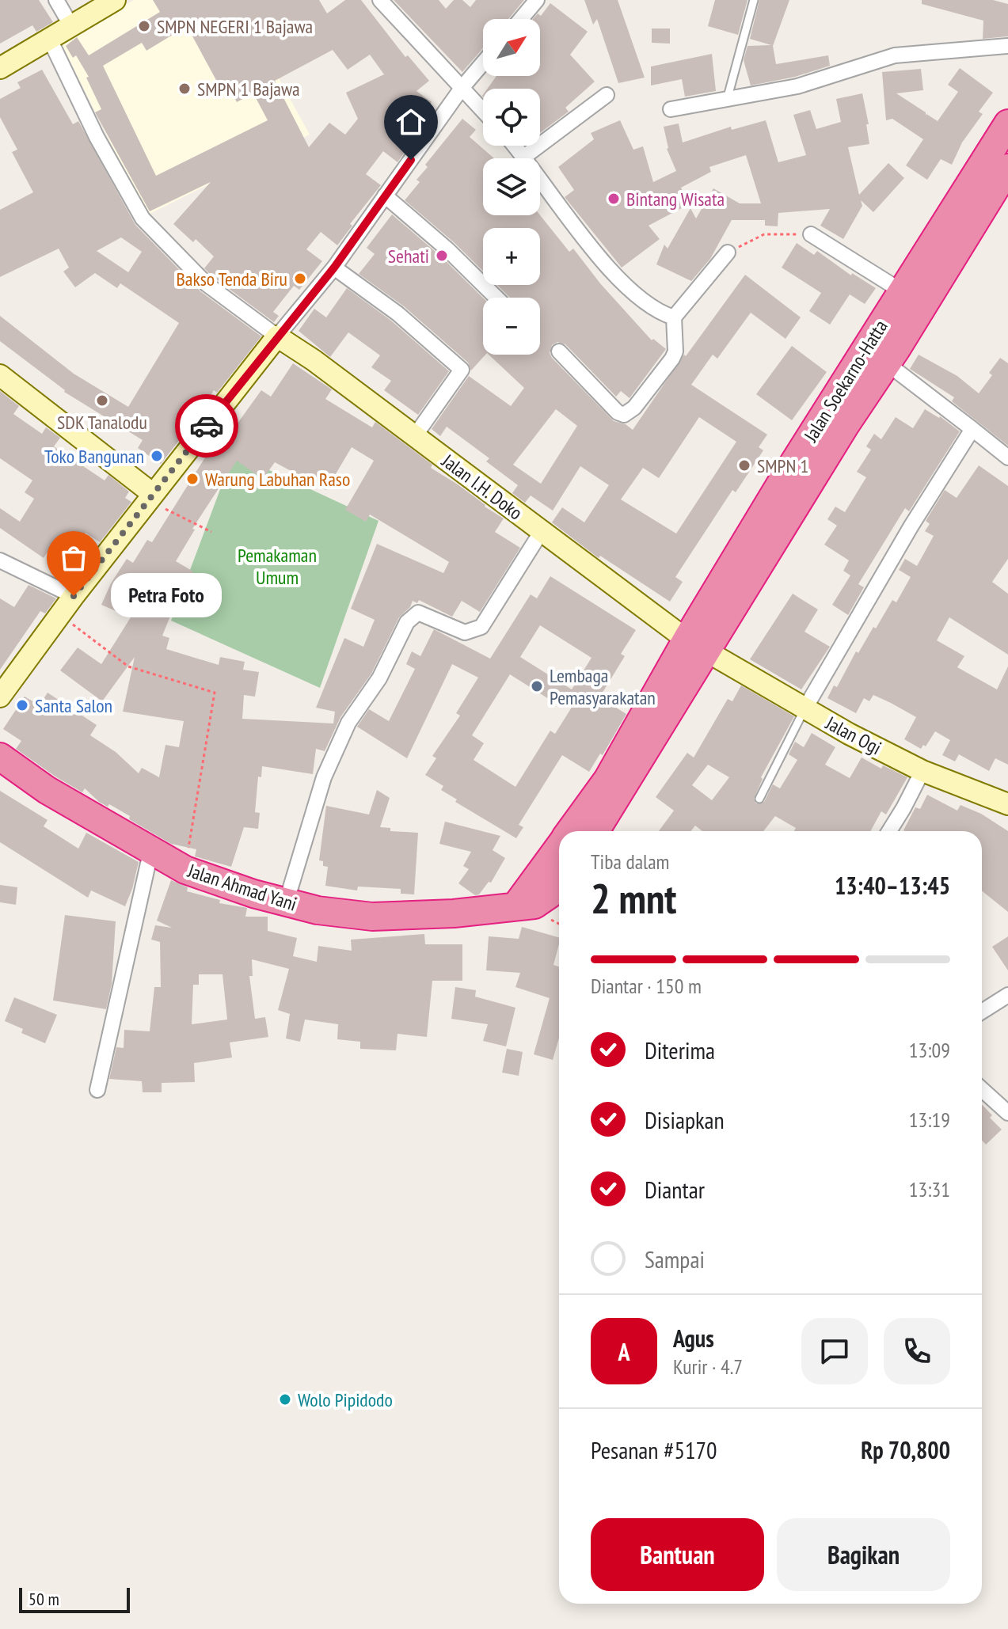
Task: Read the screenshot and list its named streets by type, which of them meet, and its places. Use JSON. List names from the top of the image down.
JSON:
{
  "streets": {
    "highway": ["Jalan Soekarno-Hatta", "Jalan Ahmad Yani"],
    "street": ["Jalan I.H. Doko", "Jalan Ogi"]
  },
  "crossings": [
    ["Jalan Soekarno-Hatta", "Jalan I.H. Doko"],
    ["Jalan Soekarno-Hatta", "Jalan Ogi"],
    ["Jalan Soekarno-Hatta", "Jalan Ahmad Yani"],
    ["Jalan I.H. Doko", "Jalan Ogi"]
  ],
  "parks": ["Pemakaman Umum"],
  "places": [
    "SMPN NEGERI 1 Bajawa",
    "SMPN 1 Bajawa",
    "Bintang Wisata",
    "Sehati",
    "Bakso Tenda Biru",
    "SDK Tanalodu",
    "Toko Bangunan",
    "SMPN 1",
    "Warung Labuhan Raso",
    "Petra Foto",
    "Lembaga Pemasyarakatan",
    "Santa Salon",
    "Wolo Pipidodo"
  ],
  "scale_bar": "50 m",
  "north": "top right",
  "page": {
    "map_buttons": ["+", "−"],
    "bubble": "Petra Foto",
    "heading": ["2 mnt", "Tiba dalam", "13:40–13:45"],
    "panel": [
      "Agus",
      "Kurir · 4.7",
      "Pesanan #5170",
      "Rp 70,800"
    ],
    "bar": "Diantar · 150 m",
    "list": [
      ["Diterima", "13:09"],
      ["Disiapkan", "13:19"],
      ["Diantar", "13:31"],
      "Sampai"
    ],
    "round": "A",
    "buttons": ["Bantuan", "Bagikan"],
    "scale": "50 m"
  }
}
